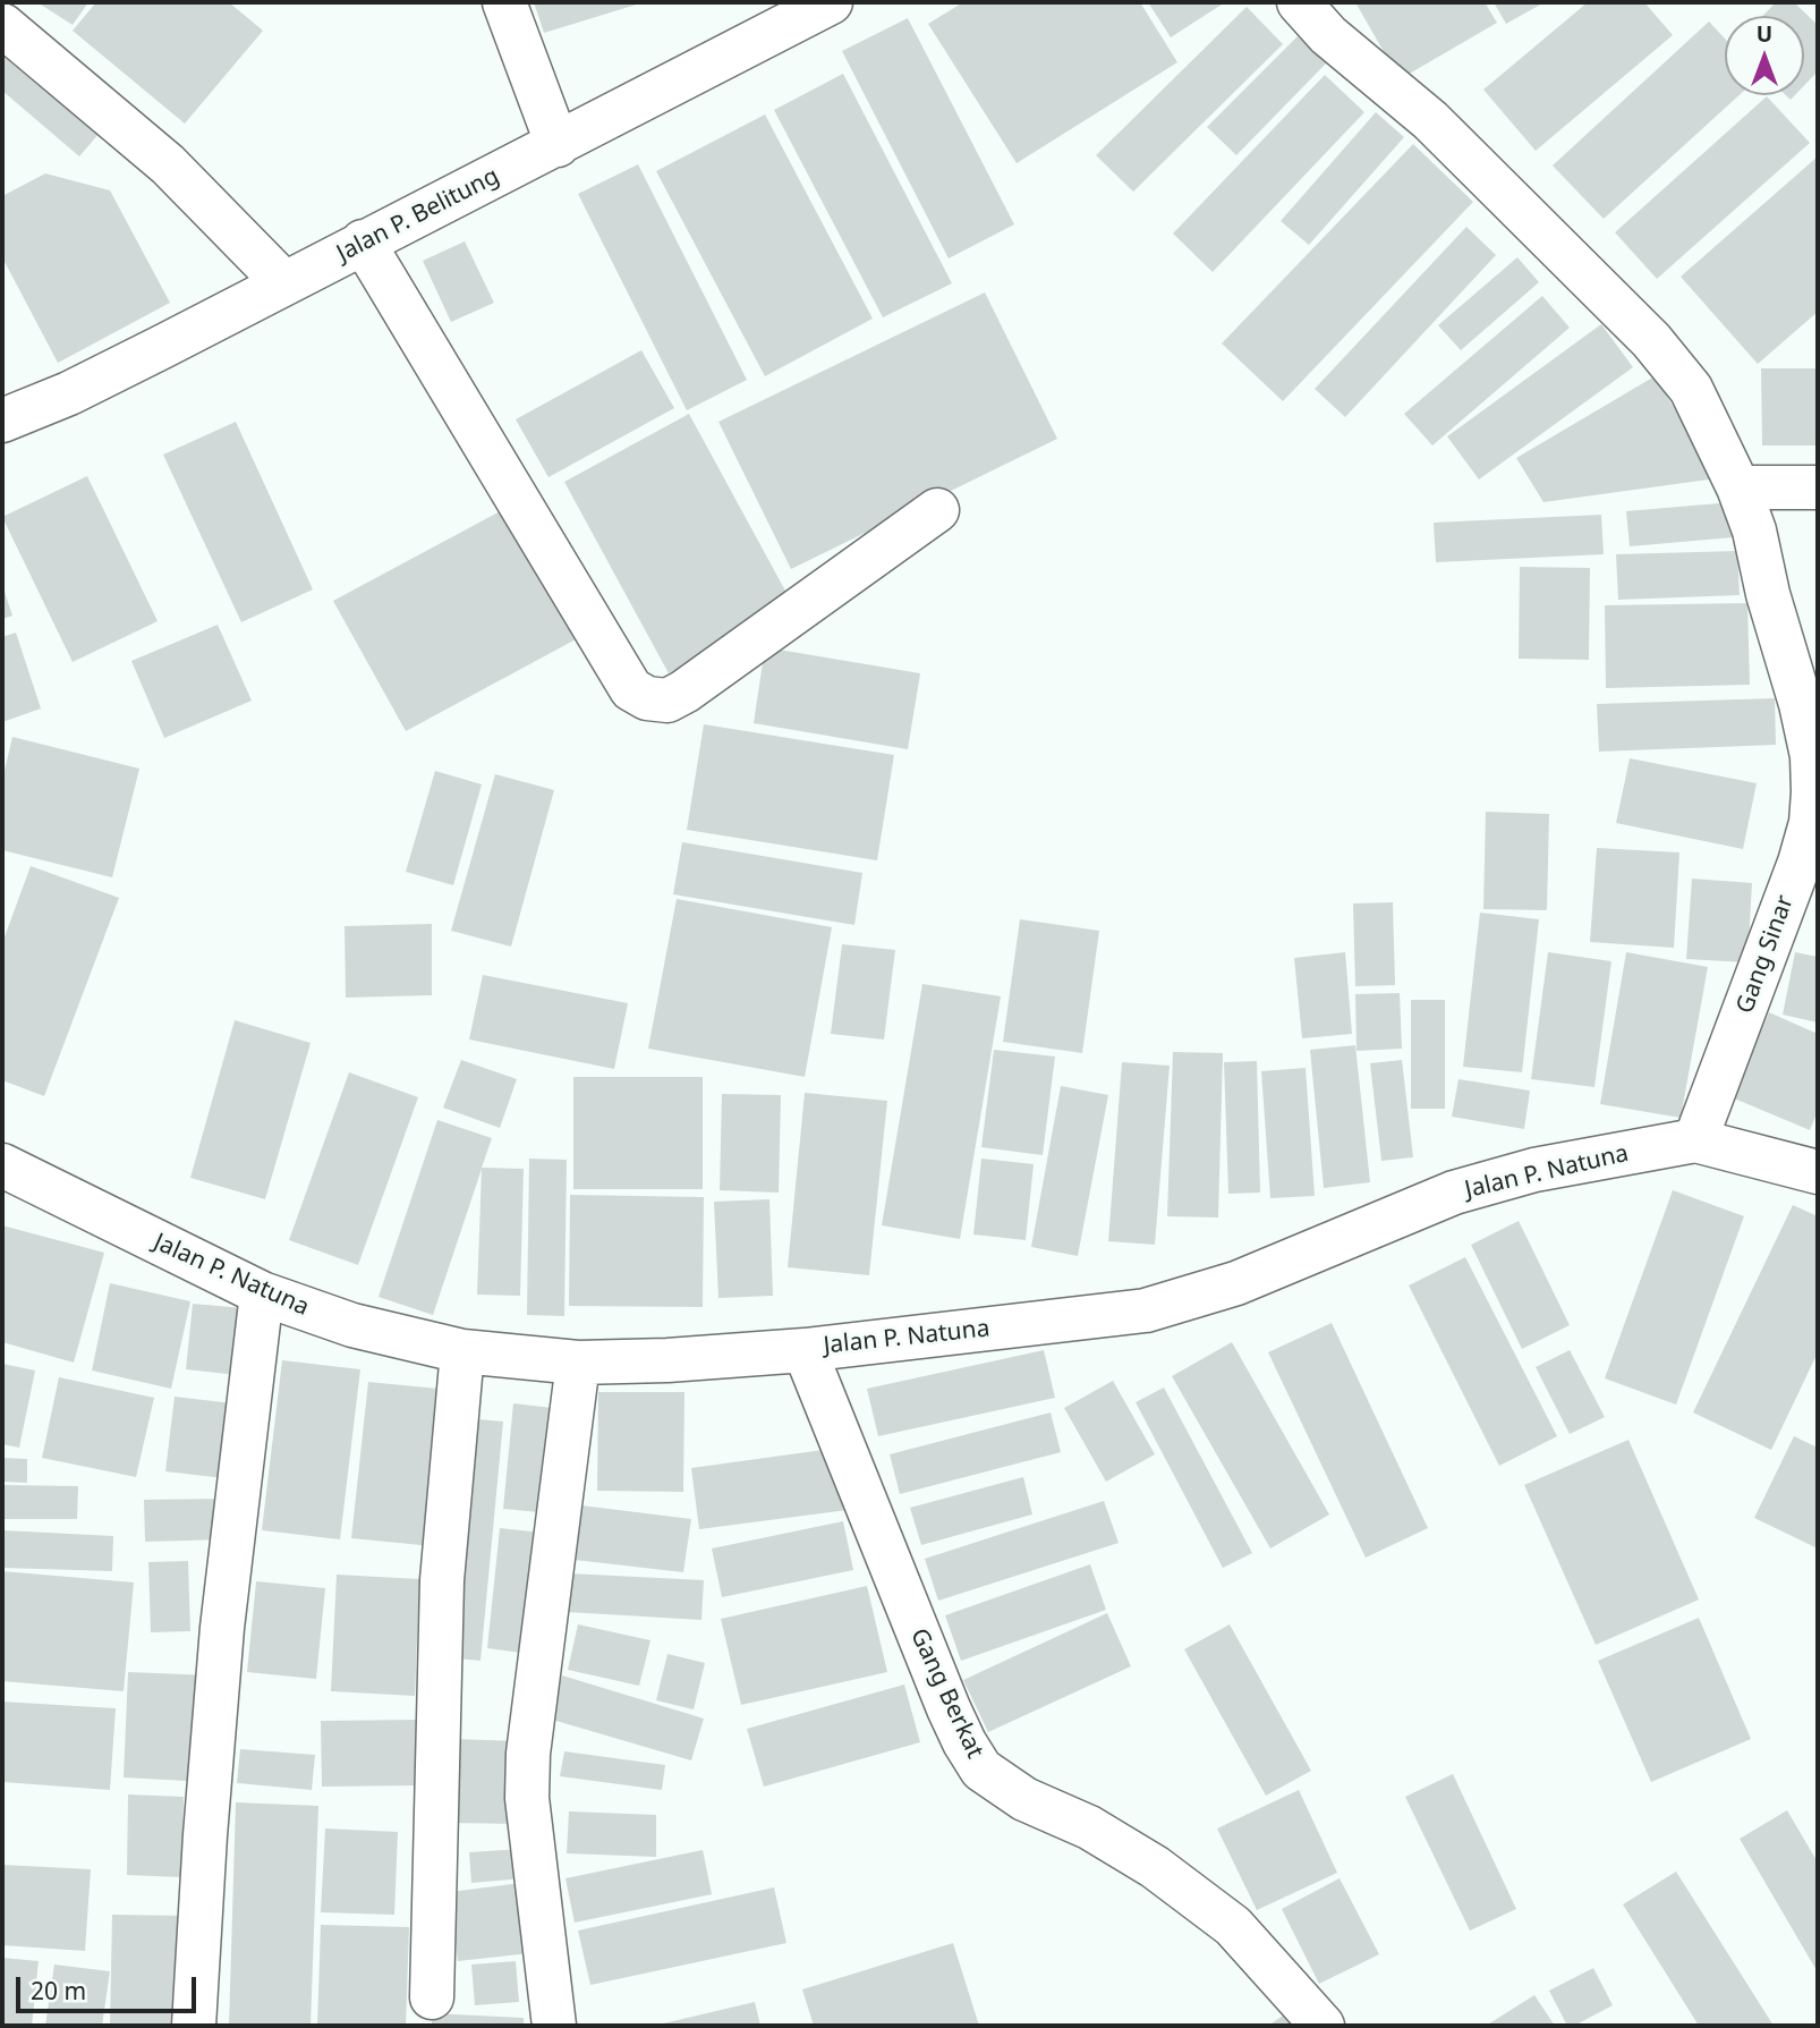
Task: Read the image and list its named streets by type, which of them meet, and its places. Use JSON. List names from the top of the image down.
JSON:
{
  "streets": {
    "street": [
      "Jalan P. Belitung",
      "Gang Sinar",
      "Jalan P. Natuna",
      "Gang Berkat"
    ]
  },
  "crossings": [
    ["Gang Sinar", "Jalan P. Natuna"],
    ["Jalan P. Natuna", "Gang Berkat"]
  ],
  "scale_bar": "20 m",
  "north": "top"
}
